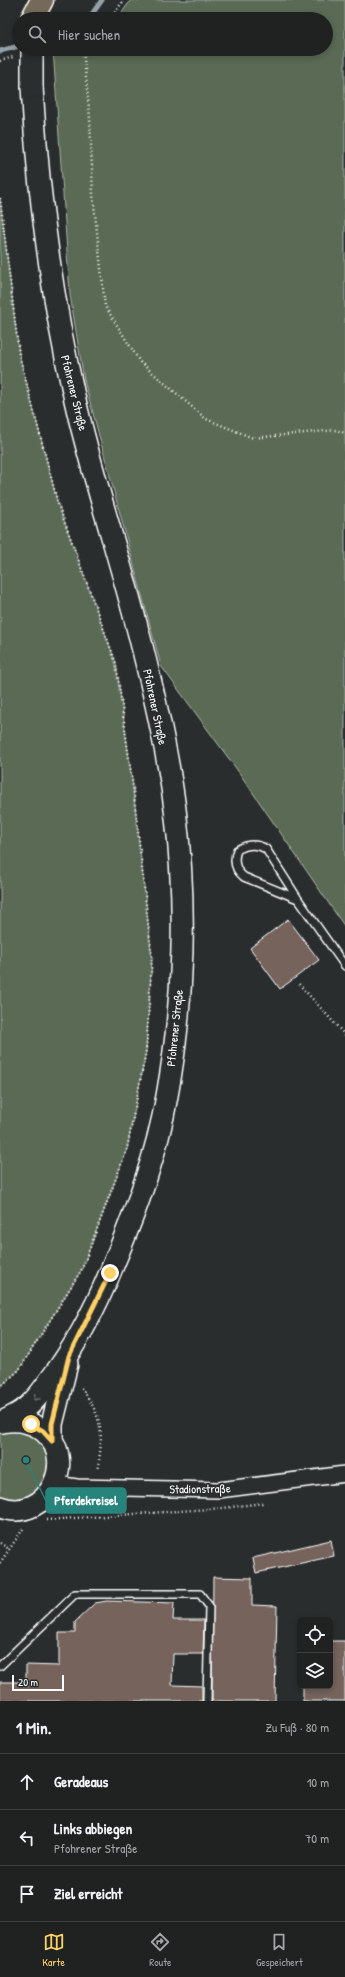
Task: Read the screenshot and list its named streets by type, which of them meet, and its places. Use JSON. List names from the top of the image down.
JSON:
{
  "streets": {
    "main road": ["Pfohrener Straße"],
    "street": ["Stadionstraße"]
  },
  "places": ["Pferdekreisel"],
  "scale_bar": "20 m",
  "page": {
    "search": "Hier suchen",
    "scale": "20 m",
    "heading": ["1 Min.", "Zu Fuß · 80 m"],
    "list": [
      ["Geradeaus", "10 m"],
      ["Links abbiegen", "Pfohrener Straße", "70 m"],
      "Ziel erreicht"
    ],
    "nav": ["Karte", "Route", "Gespeichert"]
  }
}
